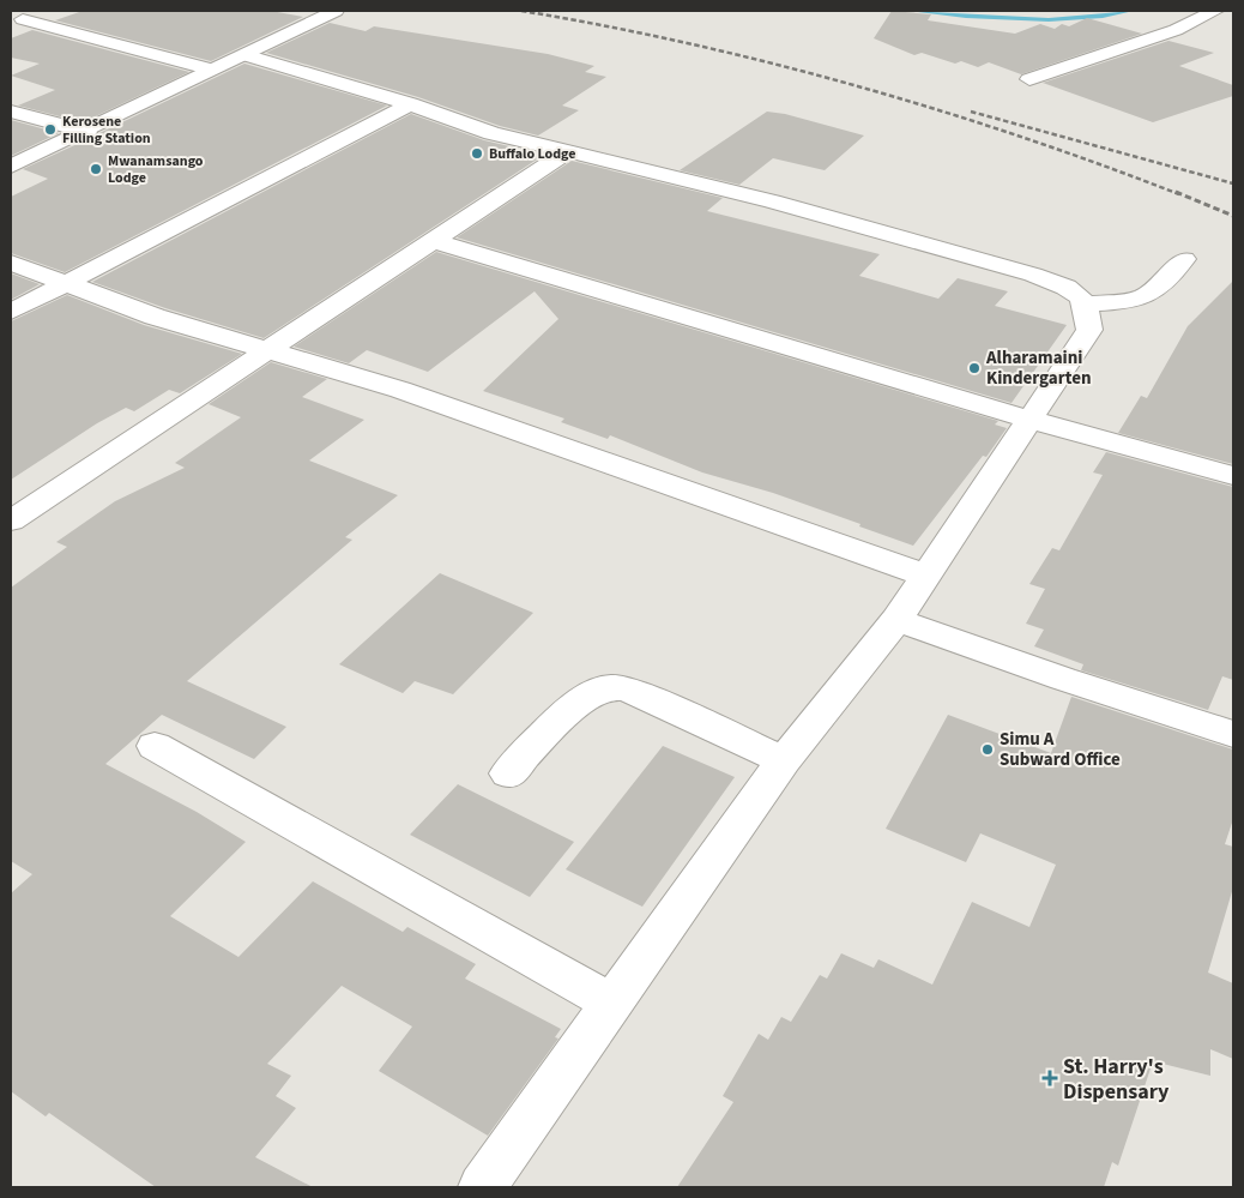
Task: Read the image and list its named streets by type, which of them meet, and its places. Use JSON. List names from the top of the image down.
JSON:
{
  "places": {
    "other": [
      "Kerosene Filling Station",
      "Buffalo Lodge",
      "Mwanamsango Lodge",
      "Alharamaini Kindergarten",
      "Simu A Subward Office"
    ],
    "health": ["St. Harry's Dispensary"]
  }
}
